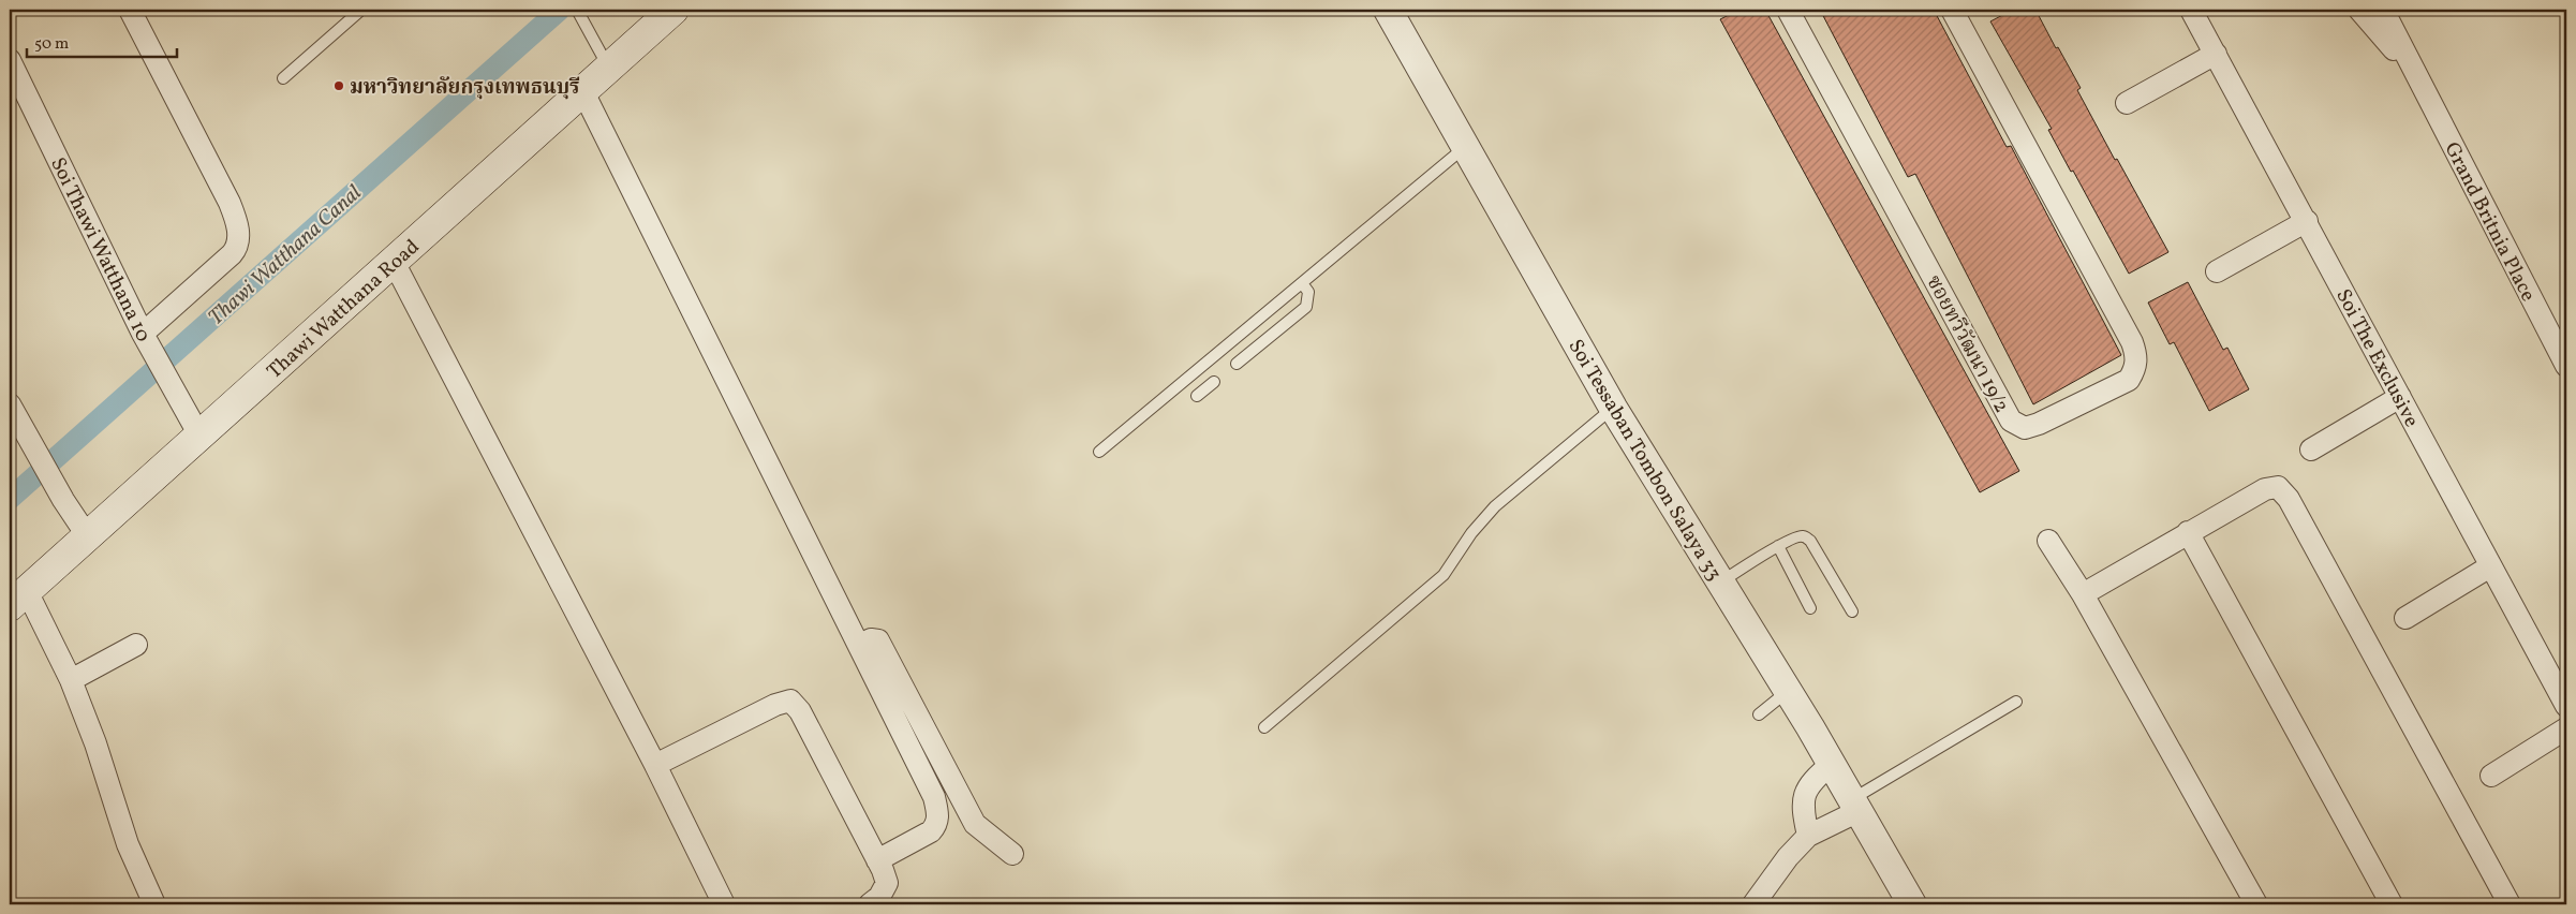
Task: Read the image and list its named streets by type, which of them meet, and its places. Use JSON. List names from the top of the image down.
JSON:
{
  "streets": {
    "main road": ["Thawi Watthana Road"],
    "street": [
      "Grand Britnia Place",
      "Soi Thawi Watthana 10",
      "ซอยทวีวัฒนา 19/2",
      "Soi The Exclusive",
      "Soi Tessaban Tombon Salaya 33"
    ]
  },
  "crossings": [
    ["Soi Thawi Watthana 10", "Thawi Watthana Road"]
  ],
  "water": ["Thawi Watthana Canal"],
  "places": ["มหาวิทยาลัยกรุงเทพธนบุรี"],
  "scale_bar": "50 m"
}
